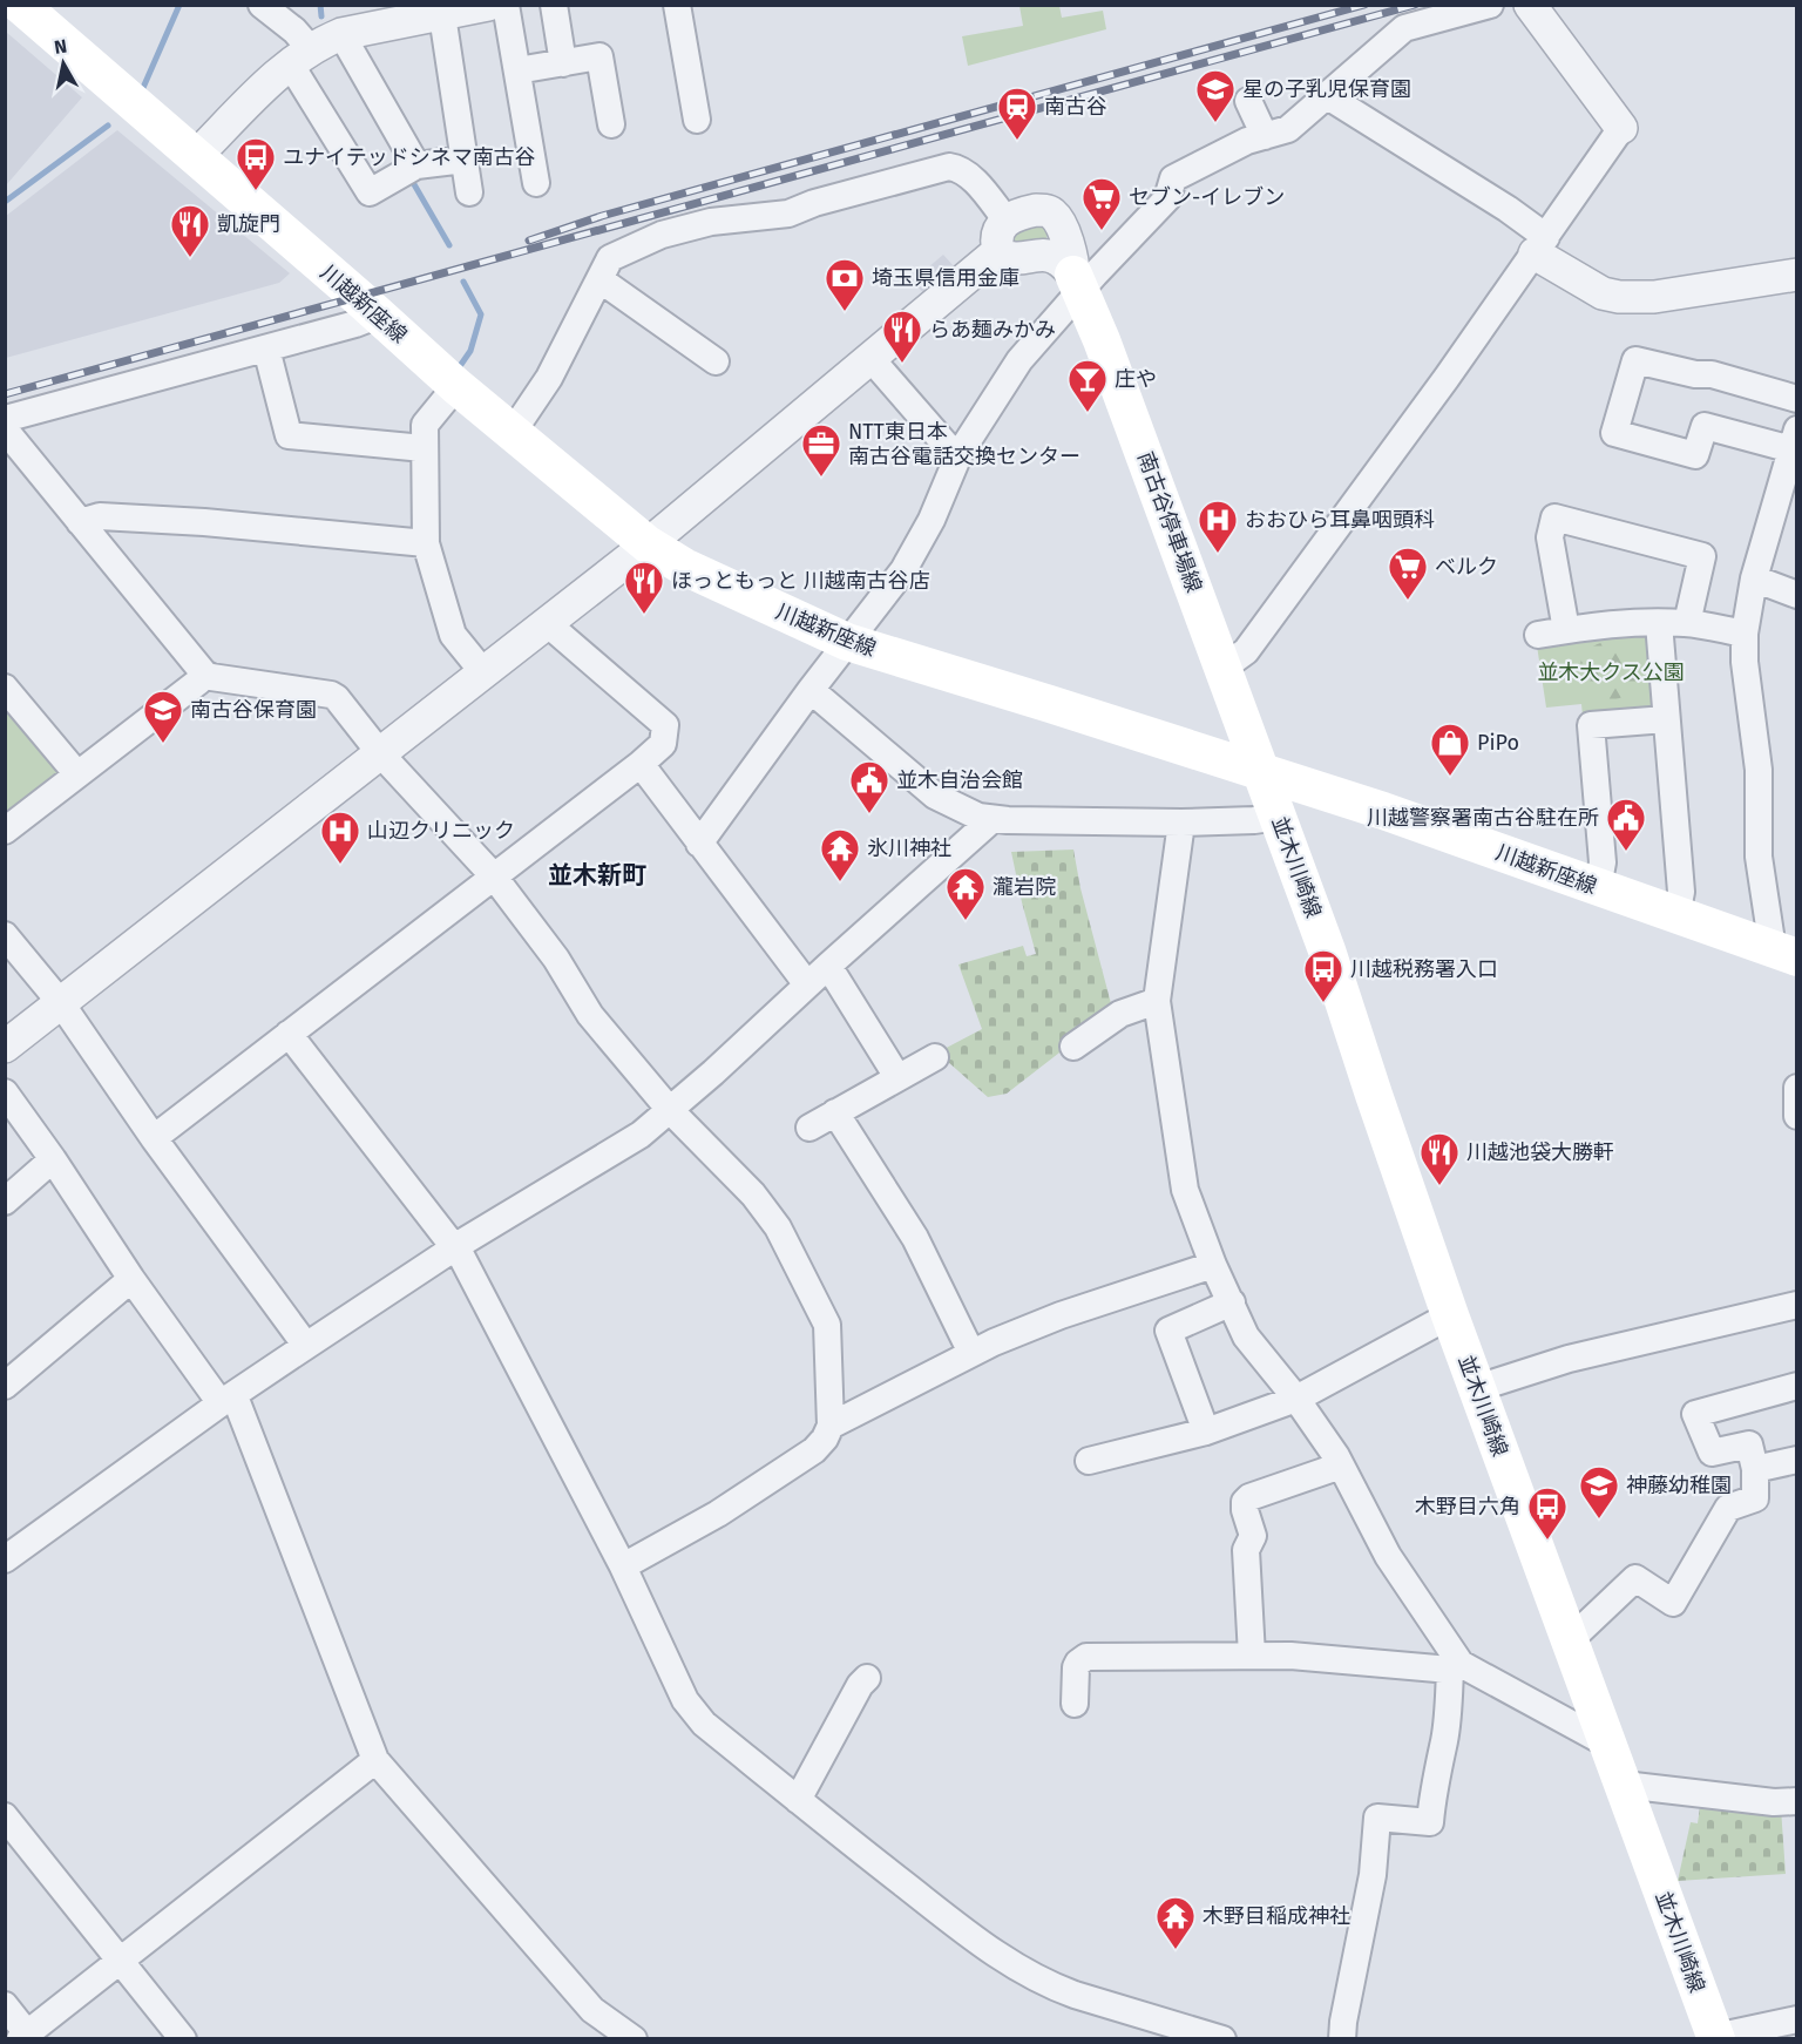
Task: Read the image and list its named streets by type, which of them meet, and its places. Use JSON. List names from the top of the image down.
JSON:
{
  "streets": {
    "main road": ["川越新座線", "南古谷停車場線", "並木川崎線"]
  },
  "crossings": [
    ["川越新座線", "南古谷停車場線"],
    ["川越新座線", "並木川崎線"],
    ["南古谷停車場線", "並木川崎線"]
  ],
  "districts": ["並木新町"],
  "parks": ["並木大クス公園"],
  "places": {
    "school or university": ["星の子乳児保育園", "南古谷保育園", "神藤幼稚園"],
    "station": ["南古谷"],
    "bus stop": ["ユナイテッドシネマ南古谷", "川越税務署入口", "木野目六角"],
    "supermarket": ["セブン-イレブン", "ベルク"],
    "restaurant": [
      "凱旋門",
      "らあ麺みかみ",
      "ほっともっと 川越南古谷店",
      "川越池袋大勝軒"
    ],
    "bank": ["埼玉県信用金庫"],
    "bar": ["庄や"],
    "office": ["NTT東日本 南古谷電話交換センター"],
    "hospital": ["おおひら耳鼻咽頭科", "山辺クリニック"],
    "shop": ["PiPo"],
    "public building": ["並木自治会館", "川越警察署南古谷駐在所"],
    "temple": ["氷川神社", "瀧岩院", "木野目稲成神社"]
  },
  "north": "top"
}
